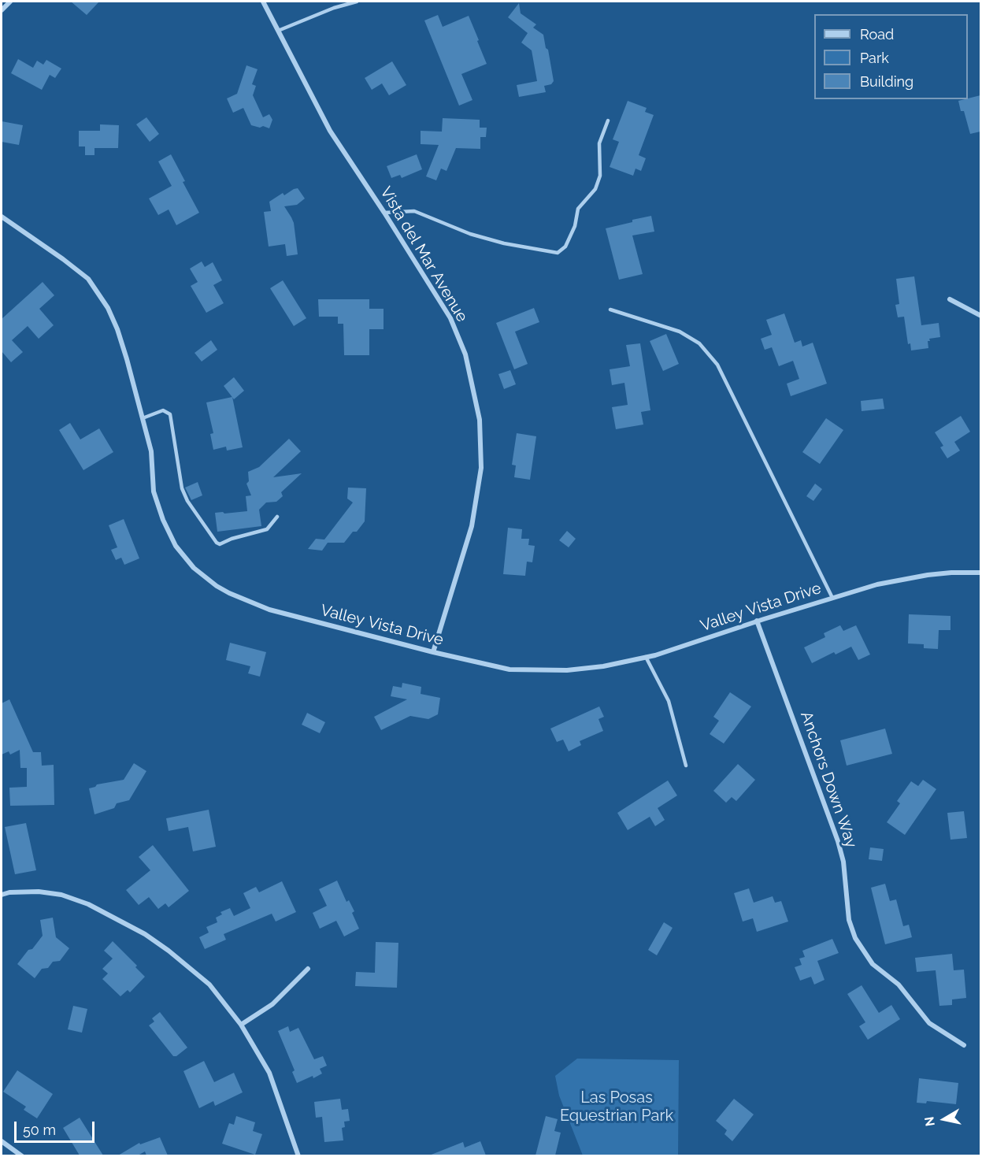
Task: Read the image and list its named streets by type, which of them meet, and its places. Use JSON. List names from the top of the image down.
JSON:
{
  "streets": {
    "street": ["Vista del Mar Avenue", "Valley Vista Drive", "Anchors Down Way"]
  },
  "crossings": [
    ["Vista del Mar Avenue", "Valley Vista Drive"],
    ["Valley Vista Drive", "Anchors Down Way"]
  ],
  "parks": ["Las Posas Equestrian Park"],
  "legend": ["Road", "Park", "Building"],
  "scale_bar": "50 m",
  "north": "left"
}
